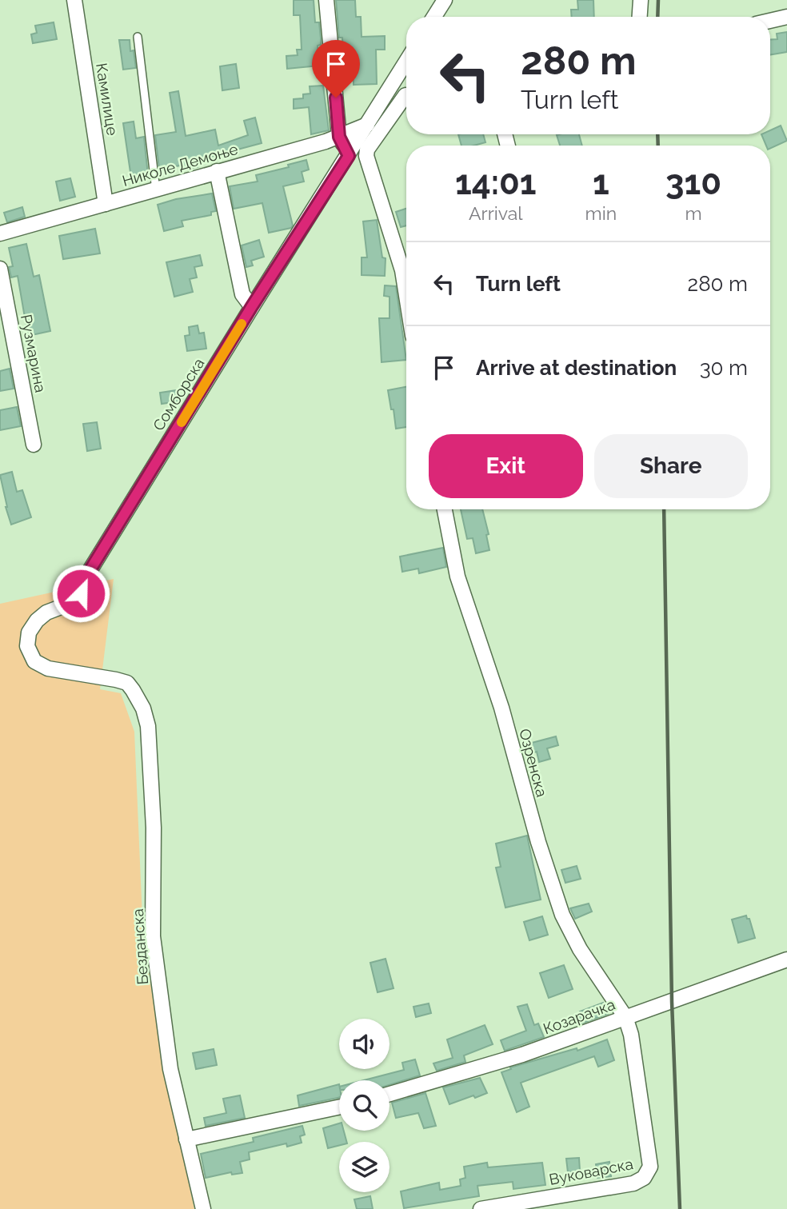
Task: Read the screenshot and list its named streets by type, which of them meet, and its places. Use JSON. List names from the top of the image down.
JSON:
{
  "streets": {
    "street": [
      "Камилице",
      "Николе Демоње",
      "Рузмарина",
      "Сомборска",
      "Озренска",
      "Безданска",
      "Козарачка",
      "Вуковарска"
    ]
  },
  "crossings": [
    ["Камилице", "Николе Демоње"],
    ["Николе Демоње", "Сомборска"],
    ["Сомборска", "Безданска"],
    ["Озренска", "Козарачка"],
    ["Озренска", "Вуковарска"],
    ["Козарачка", "Вуковарска"]
  ],
  "page": {
    "turn": ["280 m", "Turn left"],
    "eta": [
      "14:01",
      "Arrival",
      "1",
      "min",
      "310",
      "m"
    ],
    "list": [
      {
        "name": "Turn left",
        "value": "280 m"
      },
      {
        "name": "Arrive at destination",
        "value": "30 m"
      }
    ],
    "buttons": ["Exit", "Share"]
  }
}
